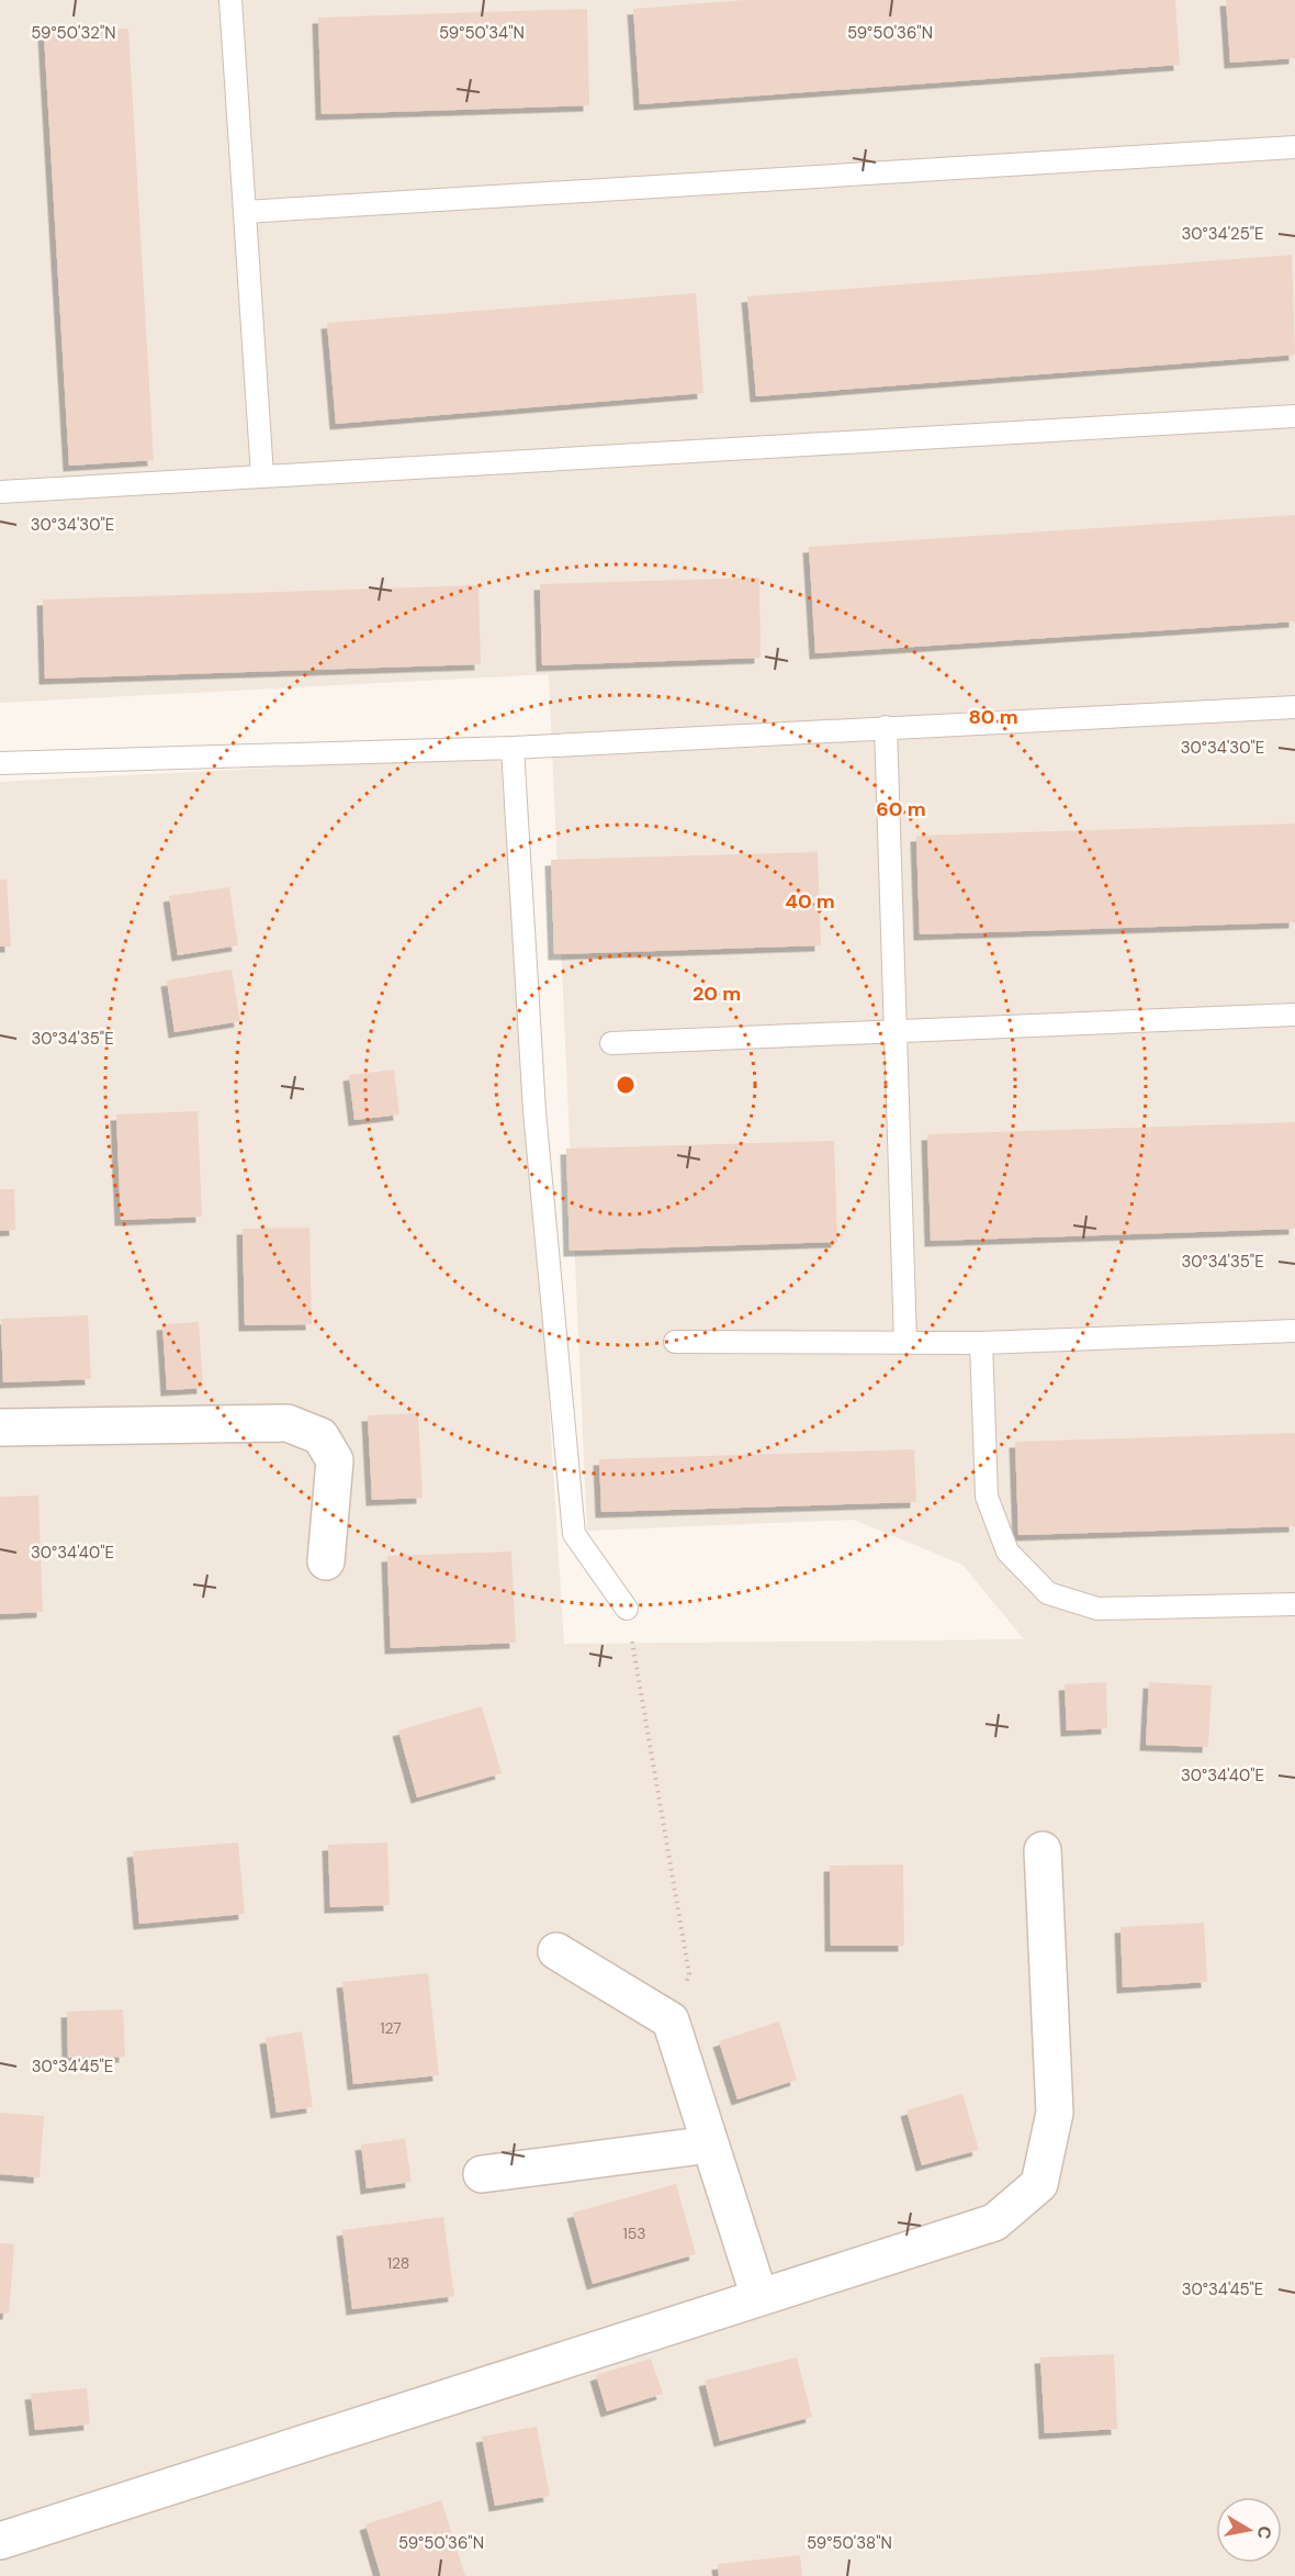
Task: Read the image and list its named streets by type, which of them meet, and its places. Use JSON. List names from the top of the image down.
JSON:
{
  "house_numbers": ["127", "153", "128"],
  "north": "right",
  "coordinates": [
    "59°50'34\"N",
    "59°50'36\"N",
    "59°50'32\"N",
    "30°34'25\"E",
    "30°34'30\"E",
    "30°34'35\"E",
    "30°34'40\"E",
    "30°34'45\"E",
    "59°50'38\"N"
  ],
  "rings": [
    "80 m",
    "60 m",
    "40 m",
    "20 m"
  ]
}
